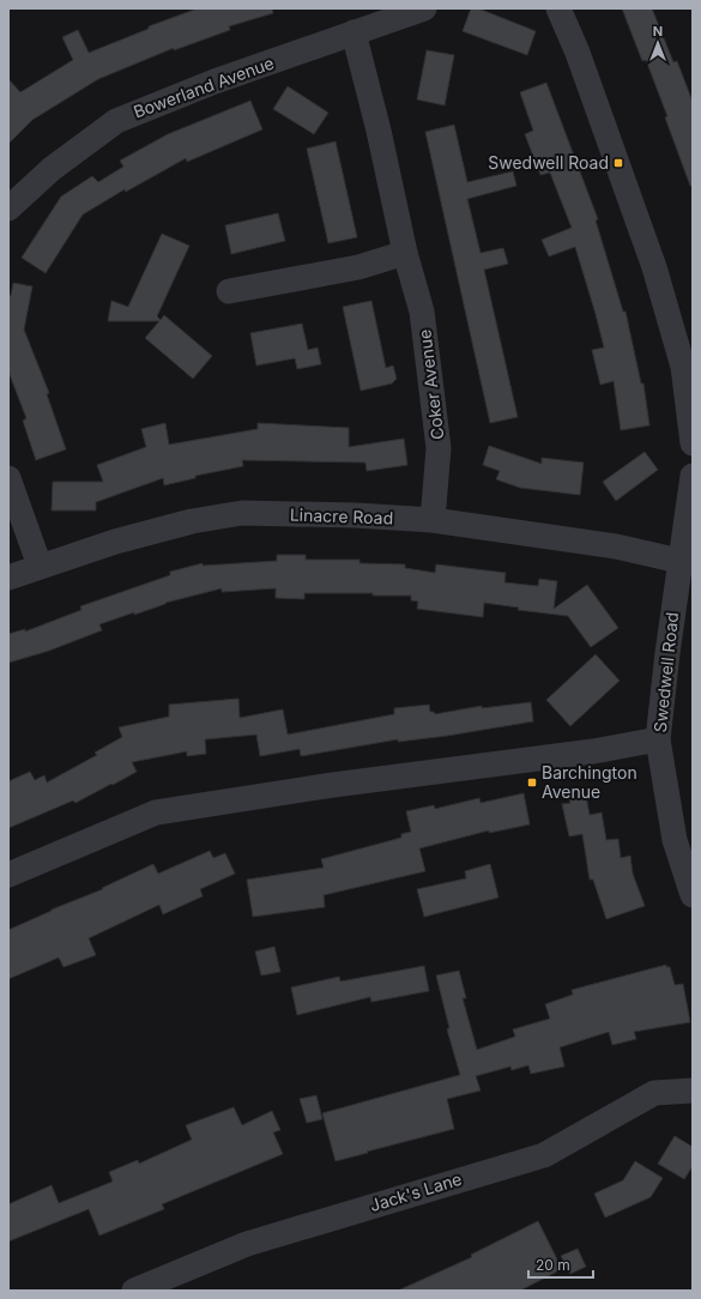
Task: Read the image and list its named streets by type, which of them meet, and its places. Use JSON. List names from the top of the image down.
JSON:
{
  "streets": {
    "street": [
      "Bowerland Avenue",
      "Coker Avenue",
      "Linacre Road",
      "Swedwell Road",
      "Jack's Lane"
    ]
  },
  "crossings": [
    ["Bowerland Avenue", "Coker Avenue"],
    ["Coker Avenue", "Linacre Road"],
    ["Linacre Road", "Swedwell Road"]
  ],
  "places": {
    "transit": ["Swedwell Road", "Barchington Avenue"]
  },
  "scale_bar": "20 m",
  "north": "top"
}
